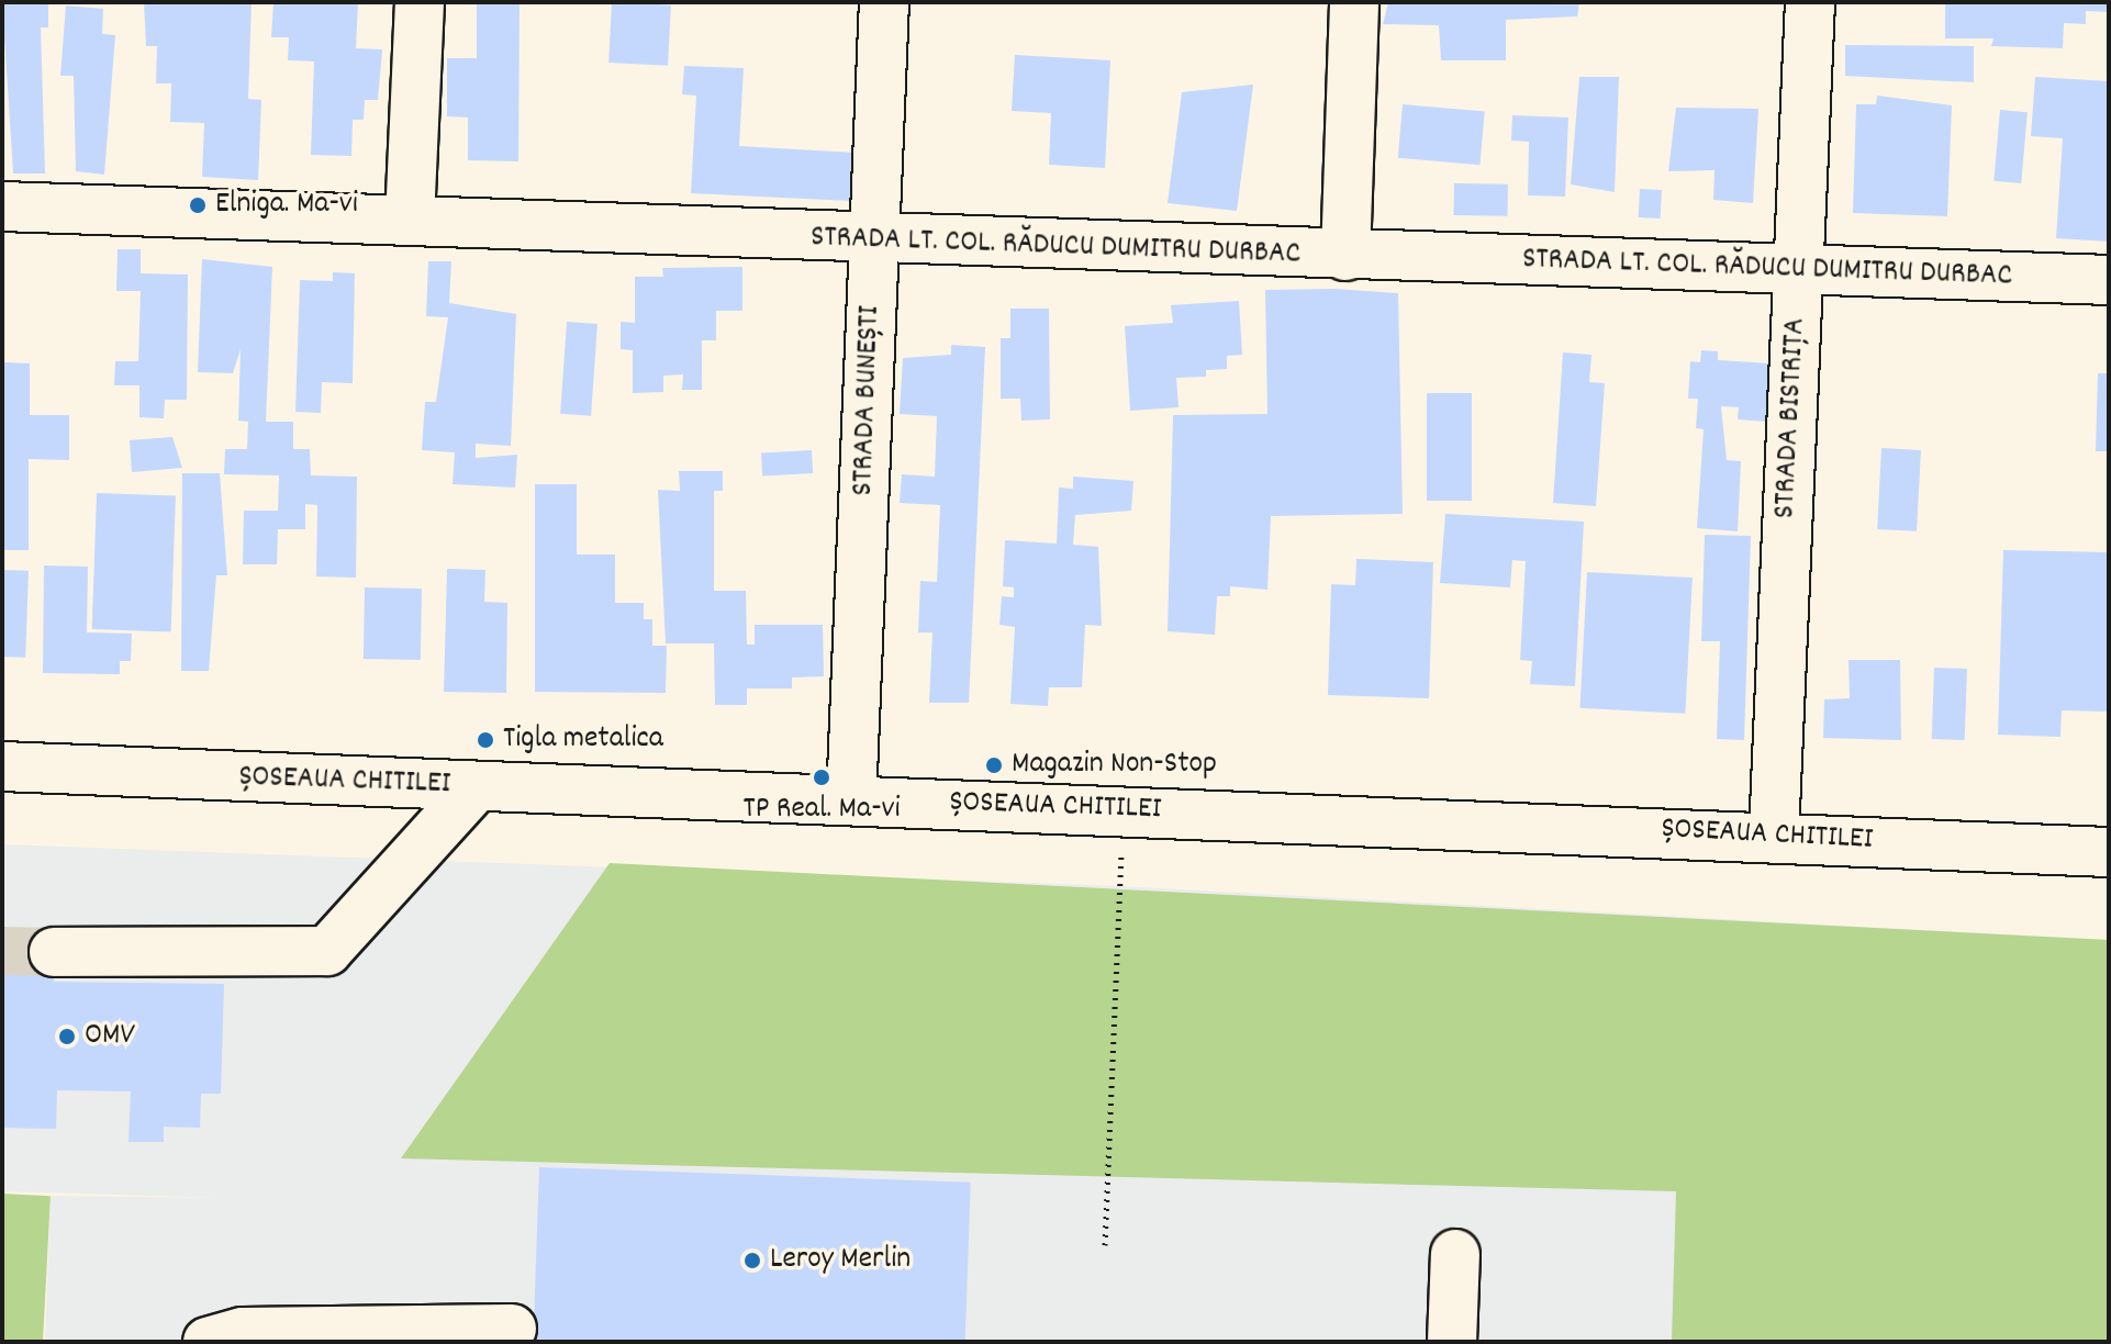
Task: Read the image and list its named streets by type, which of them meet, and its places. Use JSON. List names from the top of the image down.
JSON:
{
  "streets": {
    "street": [
      "STRADA LT. COL. RĂDUCU DUMITRU DURBAC",
      "STRADA BUNEȘTI",
      "STRADA BISTRIȚA",
      "ȘOSEAUA CHITILEI"
    ]
  },
  "crossings": [
    ["STRADA LT. COL. RĂDUCU DUMITRU DURBAC", "STRADA BUNEȘTI"],
    ["STRADA LT. COL. RĂDUCU DUMITRU DURBAC", "STRADA BISTRIȚA"],
    ["STRADA BUNEȘTI", "ȘOSEAUA CHITILEI"],
    ["STRADA BISTRIȚA", "ȘOSEAUA CHITILEI"]
  ],
  "places": [
    "Elniga. Ma-vi",
    "Tigla metalica",
    "Magazin Non-Stop",
    "TP Real. Ma-vi",
    "OMV",
    "Leroy Merlin"
  ]
}
